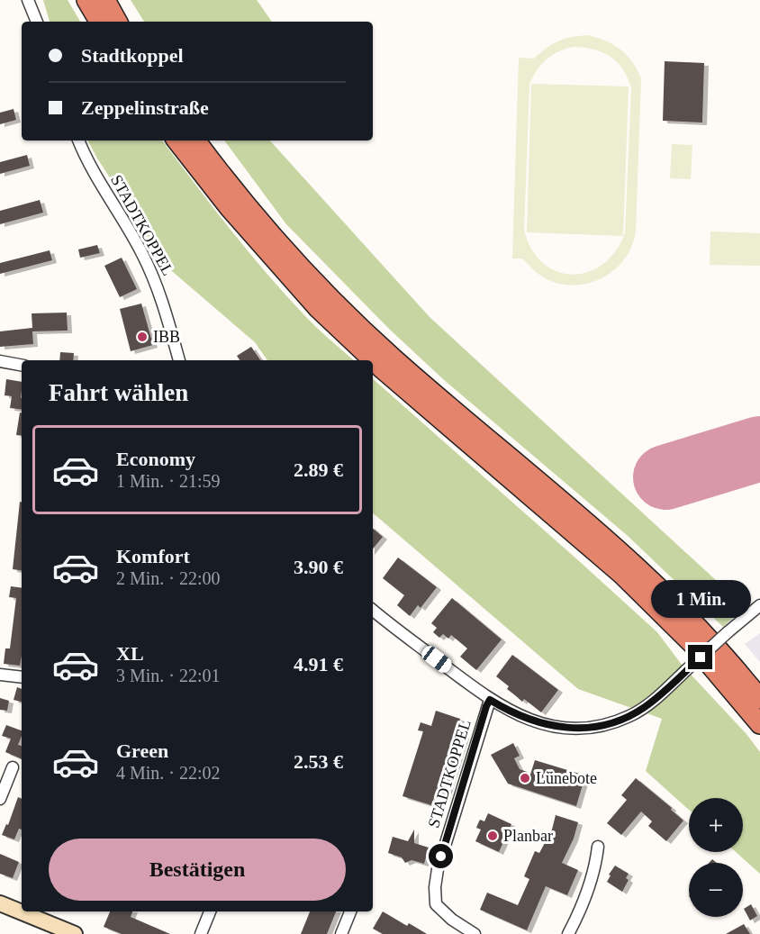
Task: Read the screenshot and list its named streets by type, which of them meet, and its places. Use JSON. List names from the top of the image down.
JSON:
{
  "streets": {
    "street": ["STADTKOPPEL"]
  },
  "places": ["IBB", "Lünebote", "Planbar"],
  "page": {
    "banner": ["Stadtkoppel", "Zeppelinstraße"],
    "heading": "Fahrt wählen",
    "list": [
      {
        "name": "Economy",
        "note": "1 Min. · 21:59",
        "value": "2.89 €"
      },
      {
        "name": "Komfort",
        "note": "2 Min. · 22:00",
        "value": "3.90 €"
      },
      {
        "name": "XL",
        "note": "3 Min. · 22:01",
        "value": "4.91 €"
      },
      {
        "name": "Green",
        "note": "4 Min. · 22:02",
        "value": "2.53 €"
      }
    ],
    "bubble": "1 Min.",
    "map_buttons": ["+", "−"],
    "buttons": "Bestätigen"
  }
}
